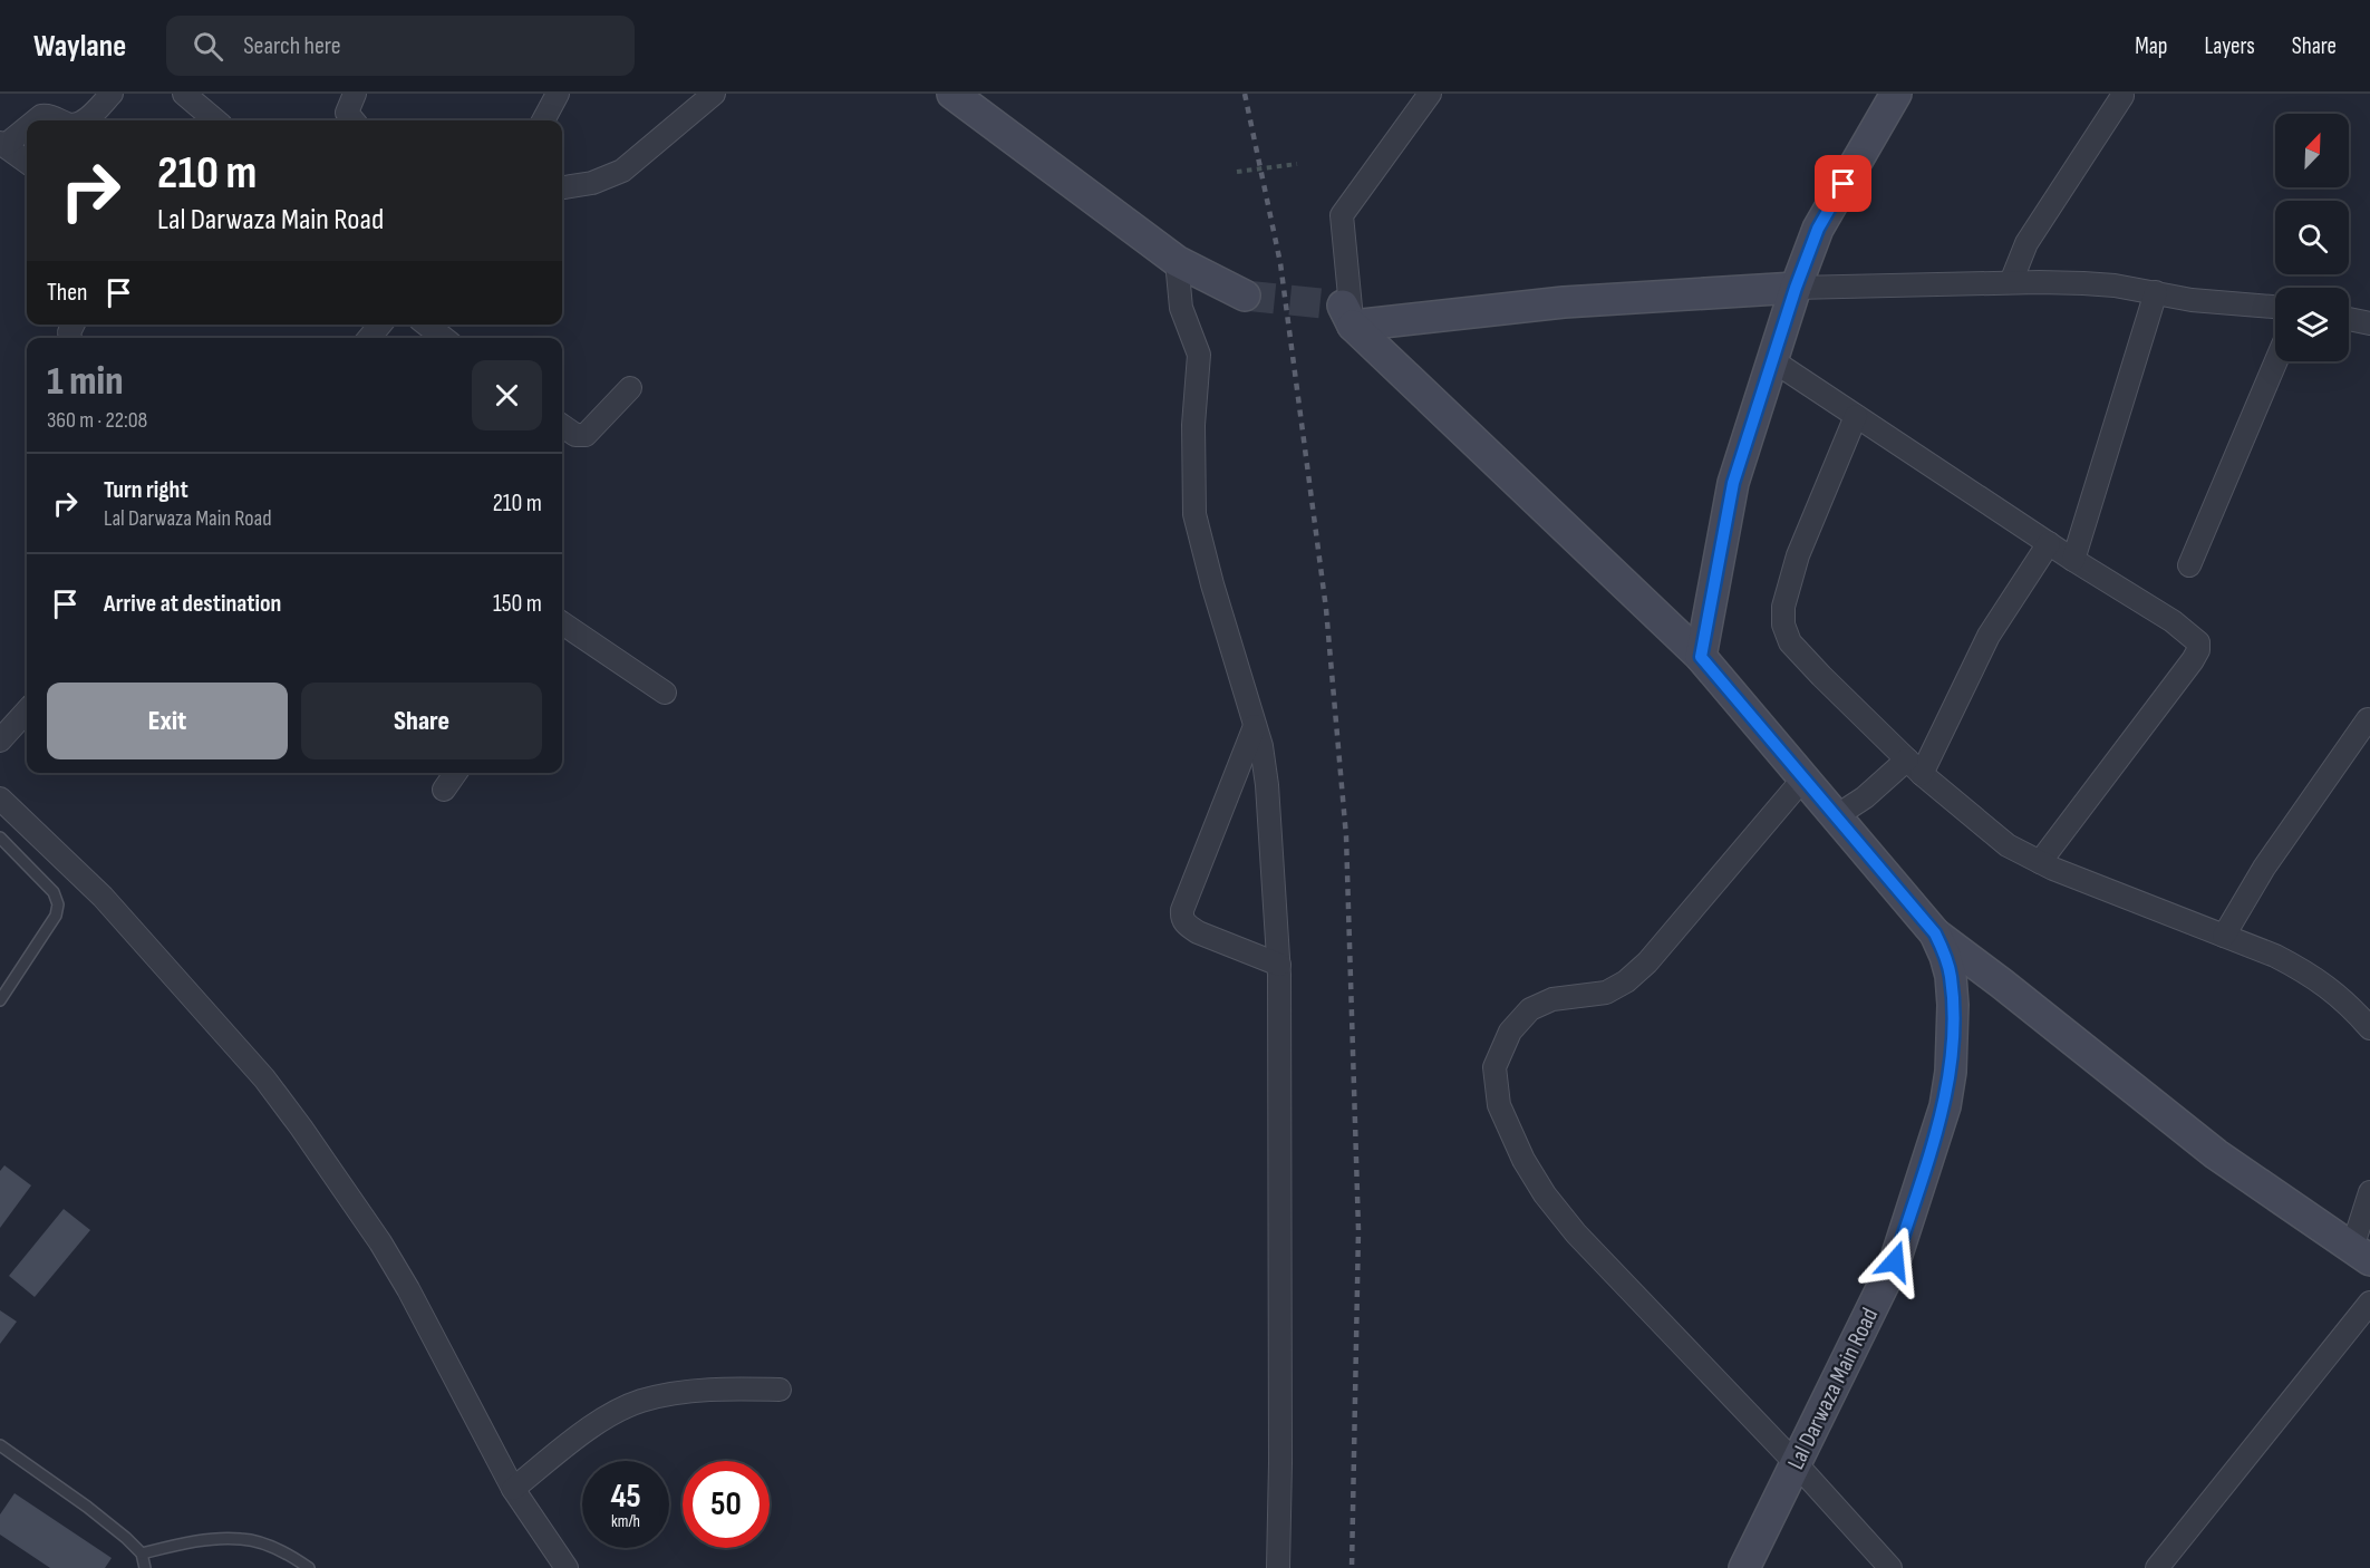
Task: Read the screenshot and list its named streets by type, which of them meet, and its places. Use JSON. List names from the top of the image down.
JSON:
{
  "streets": {
    "main road": ["Lal Darwaza Main Road"]
  },
  "north": "top right",
  "page": {
    "header": "Waylane",
    "search": "Search here",
    "nav": ["Map", "Layers", "Share"],
    "turn": ["210 m", "Lal Darwaza Main Road"],
    "then": "Then",
    "heading": ["1 min", "360 m · 22:08"],
    "list": [
      {
        "name": "Turn right",
        "note": "Lal Darwaza Main Road",
        "value": "210 m"
      },
      {
        "name": "Arrive at destination",
        "value": "150 m"
      }
    ],
    "buttons": ["Exit", "Share"],
    "speed": "45 km/h",
    "limit": "50"
  }
}
